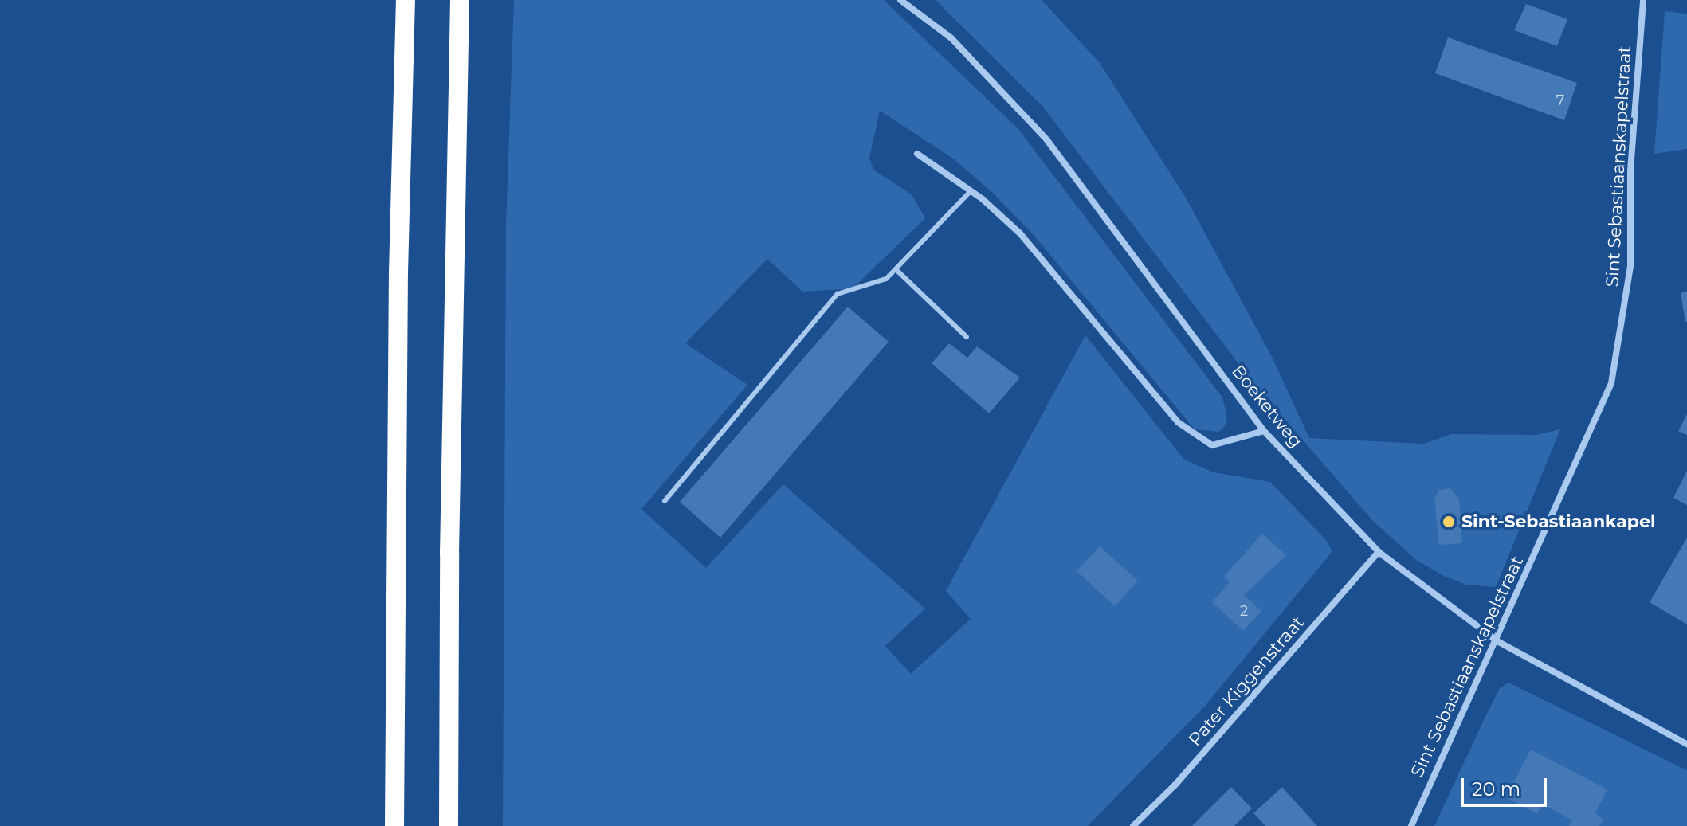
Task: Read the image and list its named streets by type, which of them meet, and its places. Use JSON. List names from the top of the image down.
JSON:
{
  "streets": {
    "street": ["Sint Sebastiaanskapelstraat", "Boeketweg", "Pater Kiggenstraat"]
  },
  "crossings": [
    ["Sint Sebastiaanskapelstraat", "Boeketweg"],
    ["Boeketweg", "Pater Kiggenstraat"]
  ],
  "places": ["Sint-Sebastiaankapel"],
  "house_numbers": ["7", "2"],
  "scale_bar": "20 m"
}
